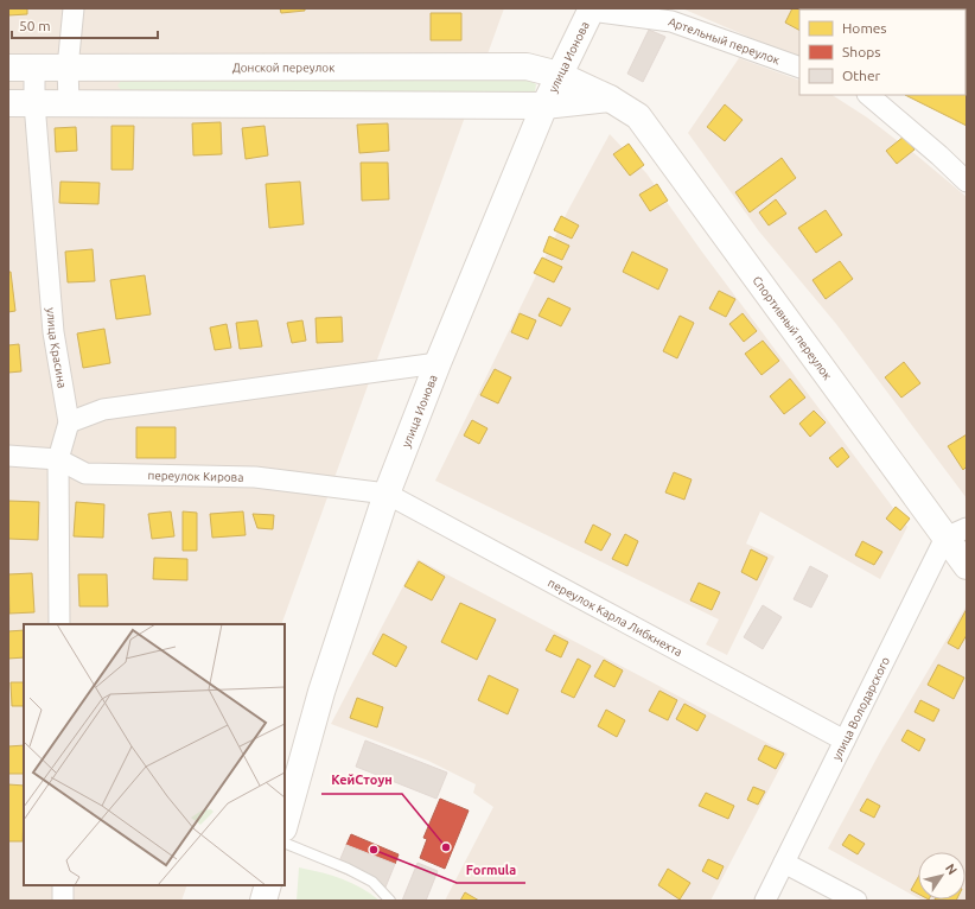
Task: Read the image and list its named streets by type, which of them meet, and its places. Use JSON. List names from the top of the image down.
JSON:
{
  "streets": {
    "main road": ["улица Ионова", "Донской переулок", "Спортивный переулок"],
    "street": [
      "Артельный переулок",
      "улица Красина",
      "переулок Кирова",
      "переулок Карла Либкнехта",
      "улица Володарского"
    ]
  },
  "crossings": [
    ["Артельный переулок", "улица Ионова"],
    ["улица Ионова", "Донской переулок"],
    ["улица Ионова", "Спортивный переулок"],
    ["улица Ионова", "переулок Кирова"],
    ["улица Ионова", "переулок Карла Либкнехта"],
    ["Донской переулок", "Спортивный переулок"],
    ["Донской переулок", "улица Красина"],
    ["Спортивный переулок", "улица Володарского"],
    ["улица Красина", "переулок Кирова"],
    ["переулок Кирова", "переулок Карла Либкнехта"],
    ["переулок Карла Либкнехта", "улица Володарского"]
  ],
  "places": ["КейСтоун", "Formula"],
  "legend": ["Homes", "Shops", "Other"],
  "scale_bar": "50 m",
  "north": "top right"
}
